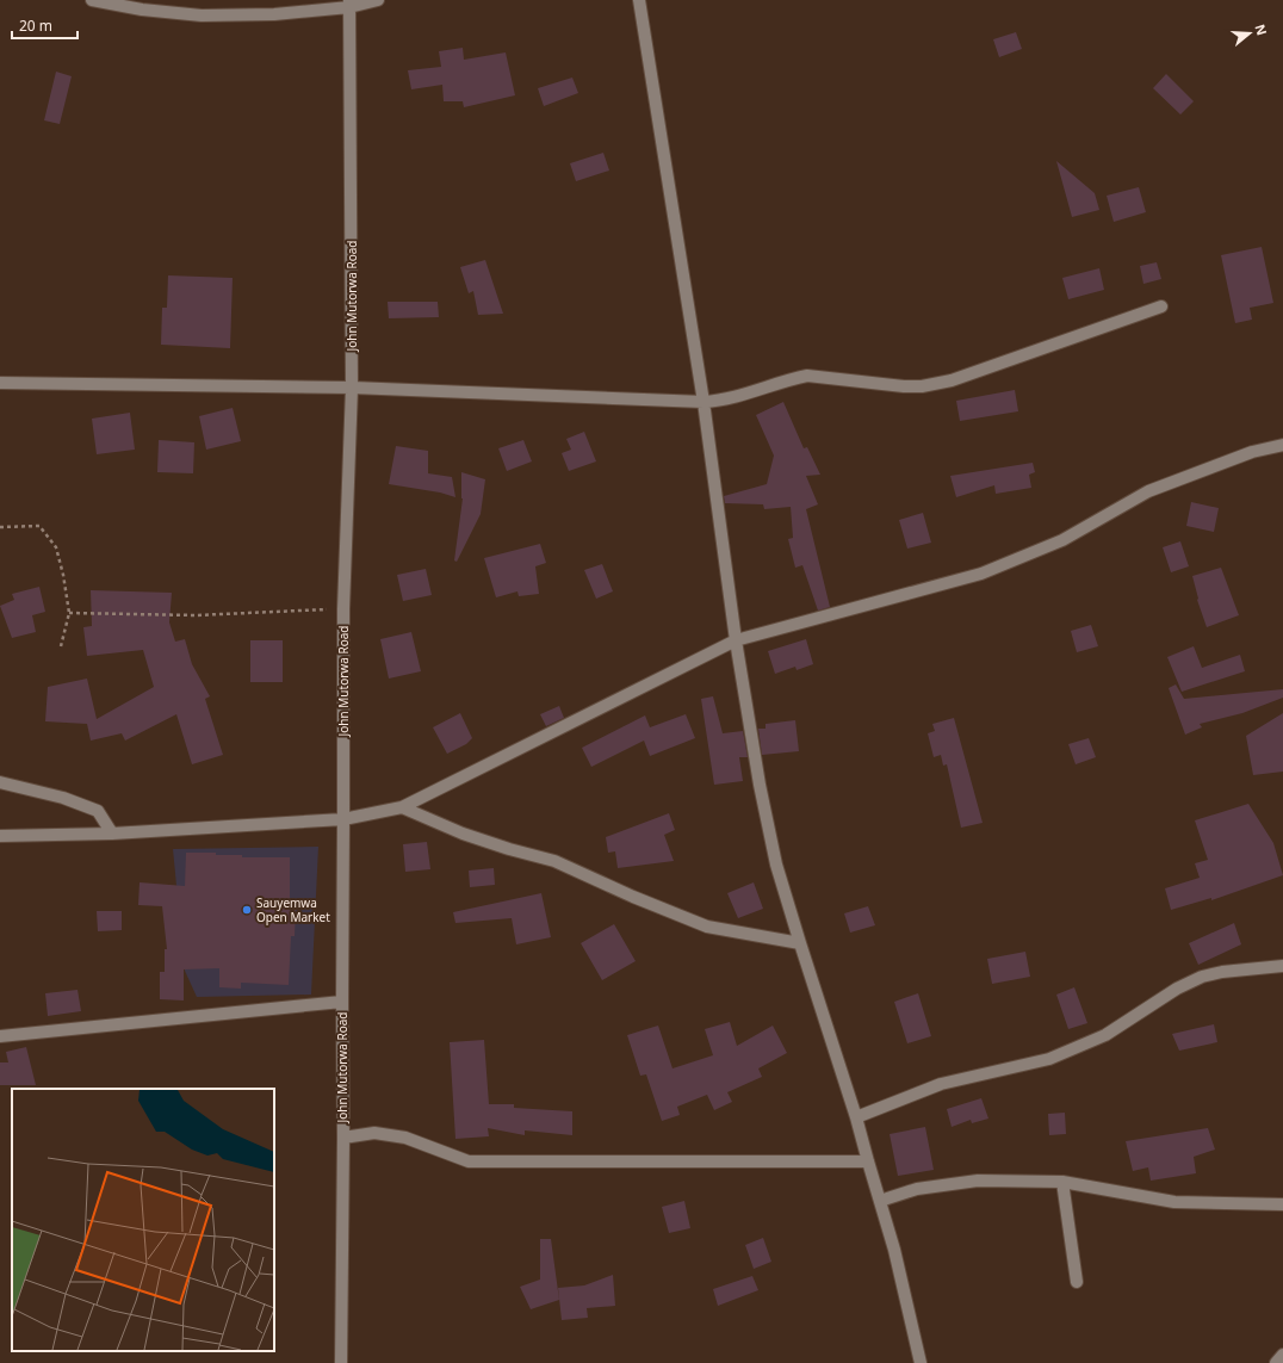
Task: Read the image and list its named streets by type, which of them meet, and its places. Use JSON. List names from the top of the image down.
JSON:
{
  "streets": {
    "street": ["John Mutorwa Road"]
  },
  "places": ["Sauyemwa Open Market"],
  "scale_bar": "20 m",
  "north": "right"
}
